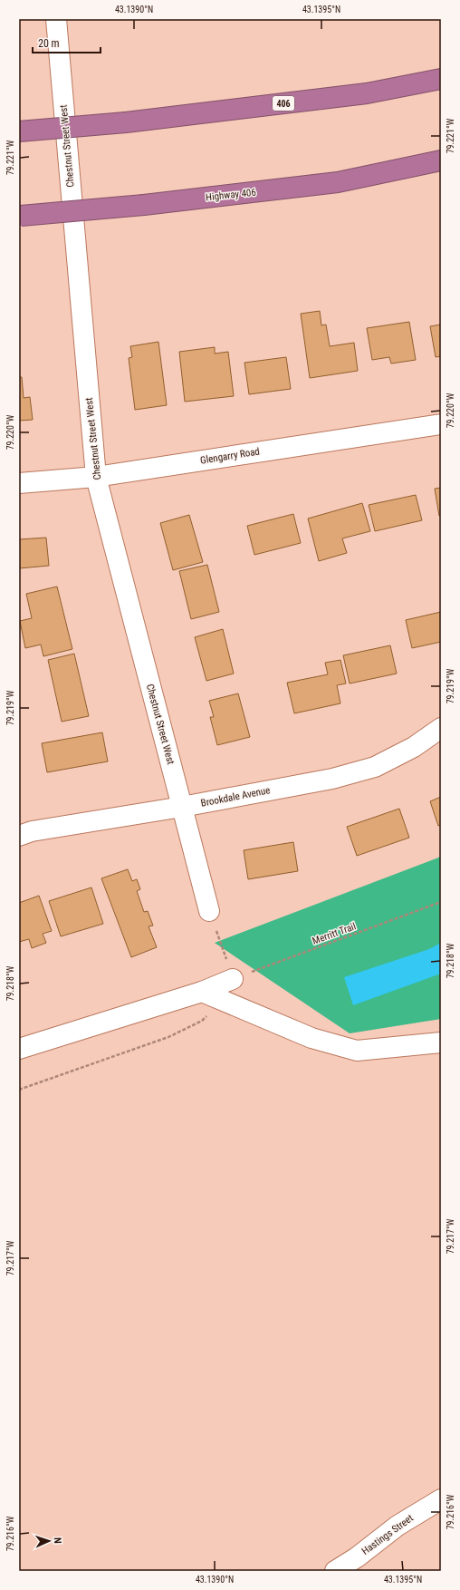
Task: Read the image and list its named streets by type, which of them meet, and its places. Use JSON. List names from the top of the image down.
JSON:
{
  "streets": {
    "highway": ["406", "Highway 406"],
    "street": [
      "Chestnut Street West",
      "Glengarry Road",
      "Brookdale Avenue",
      "Hastings Street"
    ],
    "path": ["Merritt Trail"]
  },
  "crossings": [
    ["Chestnut Street West", "Glengarry Road"],
    ["Chestnut Street West", "Brookdale Avenue"]
  ],
  "scale_bar": "20 m",
  "north": "right",
  "coordinates": [
    "43.1390°N",
    "43.1395°N",
    "79.221°W",
    "79.220°W",
    "79.219°W",
    "79.218°W",
    "79.217°W",
    "79.216°W"
  ]
}
